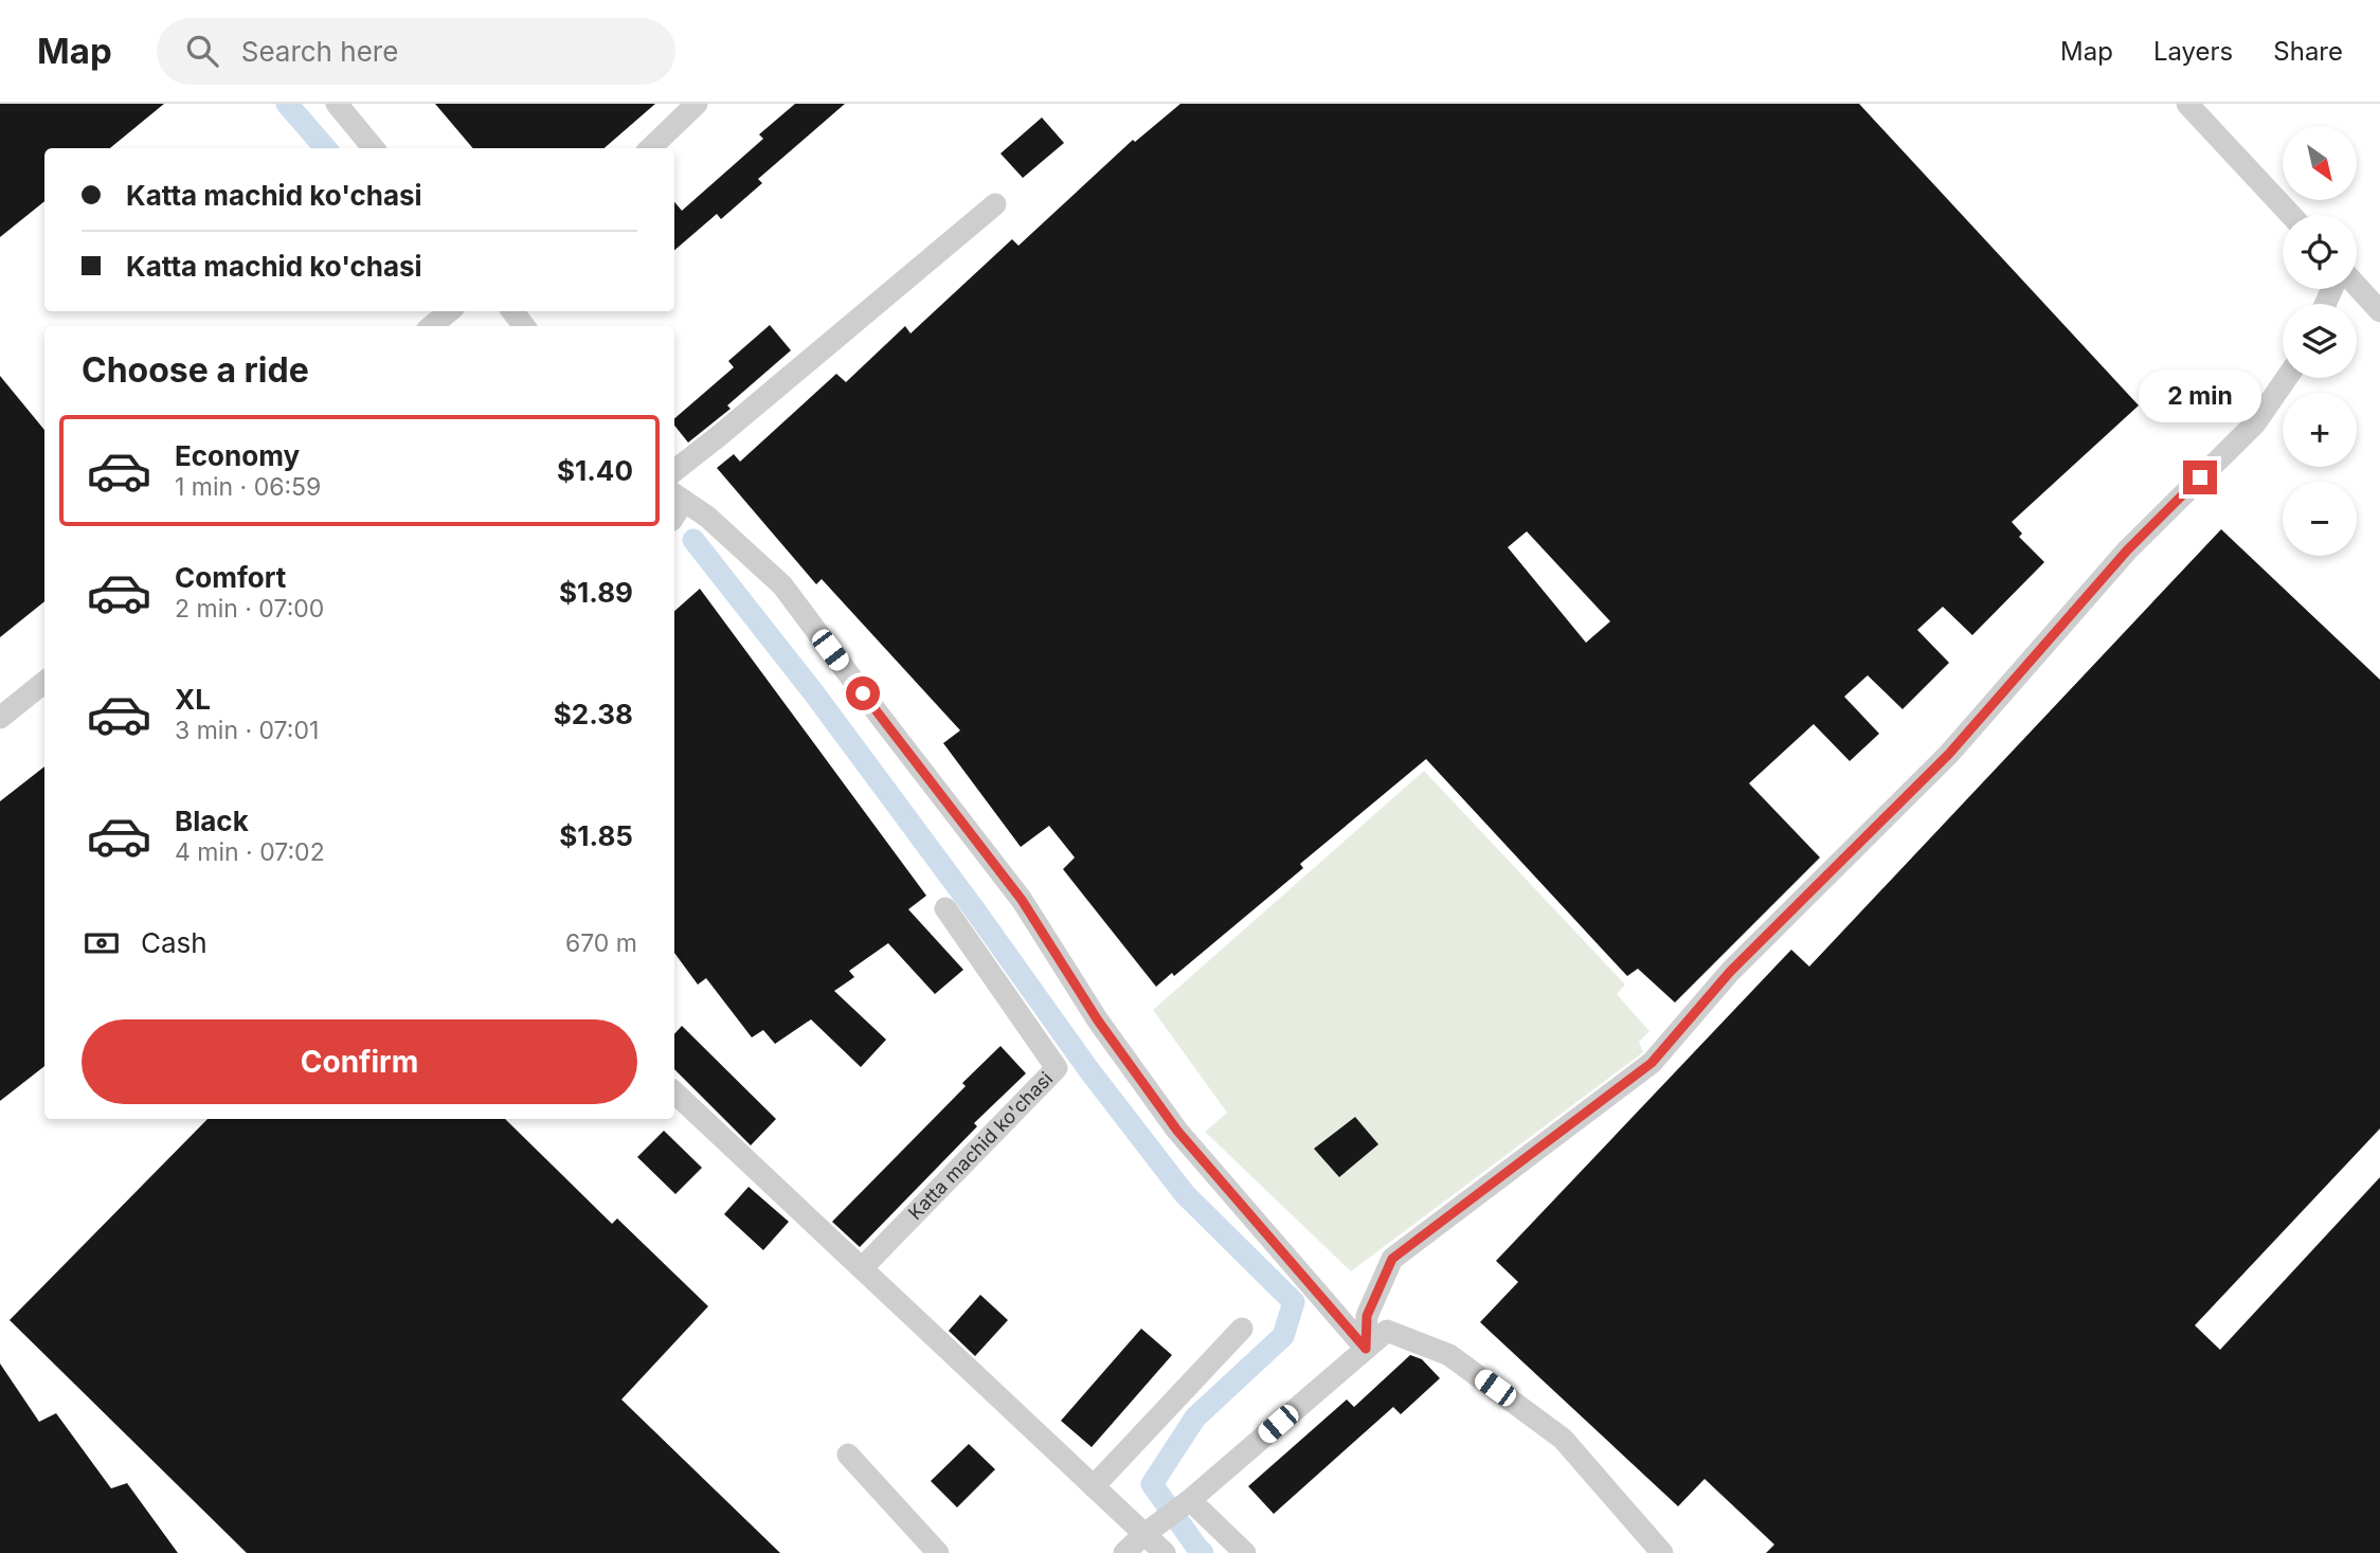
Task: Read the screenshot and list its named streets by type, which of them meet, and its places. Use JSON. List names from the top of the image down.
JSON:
{
  "streets": {
    "street": ["Katta machid ko'chasi"]
  },
  "north": "bottom right",
  "page": {
    "header": "Map",
    "search": "Search here",
    "nav": ["Map", "Layers", "Share"],
    "map_buttons": ["+", "−"],
    "banner": ["Katta machid ko'chasi", "Katta machid ko'chasi"],
    "heading": "Choose a ride",
    "bubble": "2 min",
    "list": [
      {
        "name": "Economy",
        "note": "1 min · 06:59",
        "value": "$1.40"
      },
      {
        "name": "Comfort",
        "note": "2 min · 07:00",
        "value": "$1.89"
      },
      {
        "name": "XL",
        "note": "3 min · 07:01",
        "value": "$2.38"
      },
      {
        "name": "Black",
        "note": "4 min · 07:02",
        "value": "$1.85"
      }
    ],
    "pay": ["Cash", "670 m"],
    "buttons": "Confirm"
  }
}
